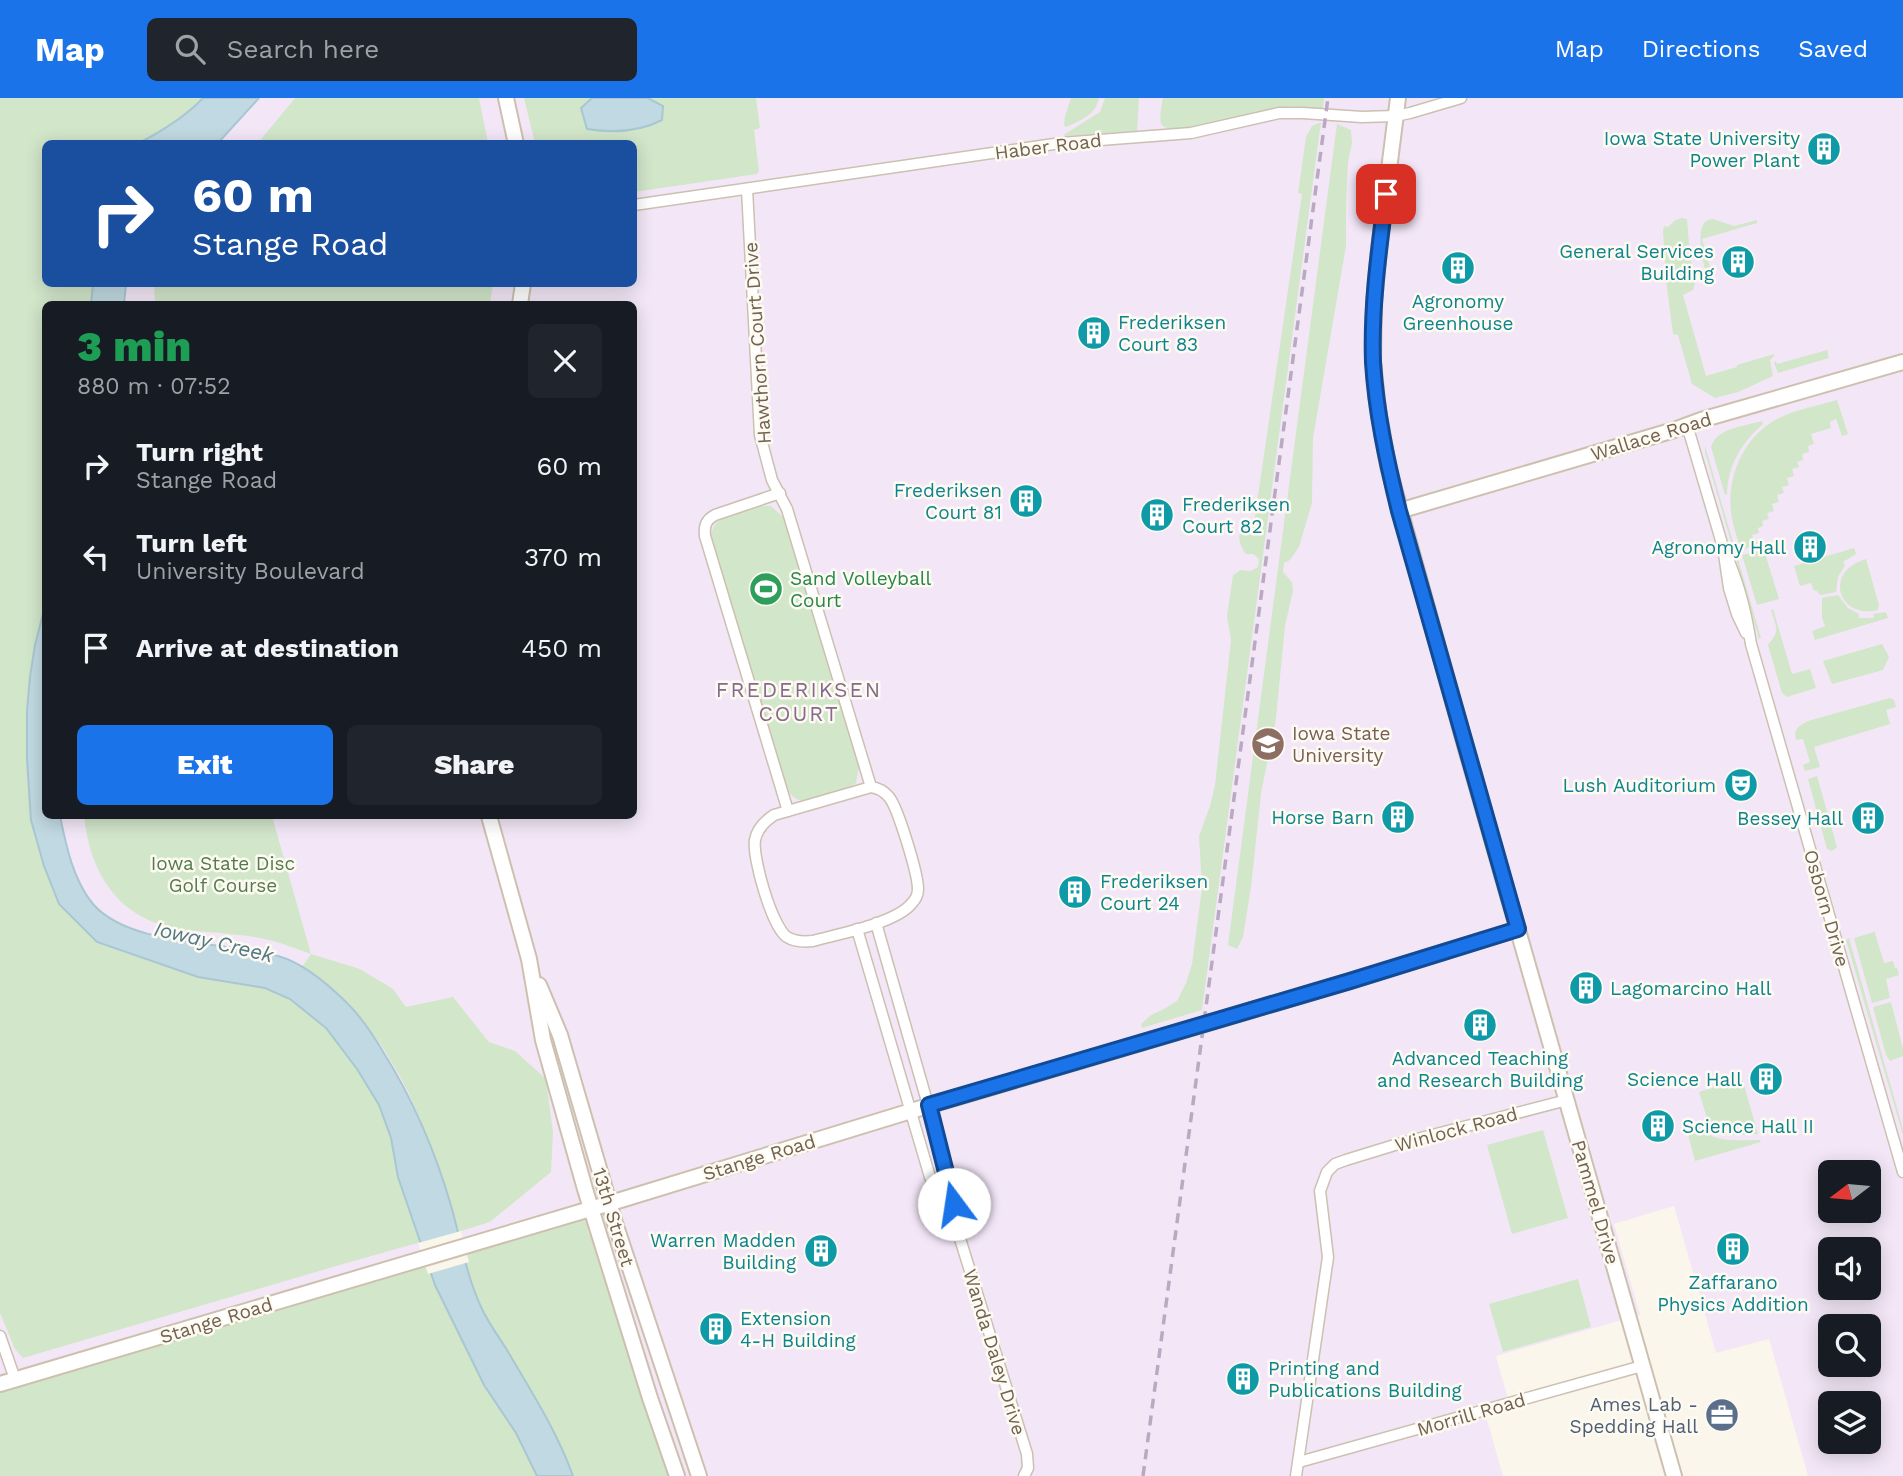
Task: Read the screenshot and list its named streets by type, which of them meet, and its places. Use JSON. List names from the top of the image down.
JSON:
{
  "streets": {
    "main road": [
      "Wallace Road",
      "Stange Road",
      "Pammel Drive",
      "13th Street"
    ],
    "street": [
      "Haber Road",
      "Hawthorn Court Drive",
      "Osborn Drive",
      "Winlock Road",
      "Wanda Daley Drive",
      "Morrill Road"
    ]
  },
  "crossings": [
    ["Haber Road", "Hawthorn Court Drive"],
    ["Haber Road", "Pammel Drive"],
    ["Wallace Road", "Osborn Drive"],
    ["Wallace Road", "Pammel Drive"],
    ["Winlock Road", "Pammel Drive"],
    ["Winlock Road", "Morrill Road"],
    ["Stange Road", "Pammel Drive"],
    ["Stange Road", "13th Street"],
    ["Stange Road", "Wanda Daley Drive"],
    ["Pammel Drive", "Morrill Road"]
  ],
  "districts": ["FREDERIKSEN COURT"],
  "water": ["Ioway Creek"],
  "parks": ["Iowa State Disc Golf Course"],
  "places": {
    "building": [
      "Iowa State University Power Plant",
      "General Services Building",
      "Agronomy Greenhouse",
      "Frederiksen Court 83",
      "Frederiksen Court 81",
      "Frederiksen Court 82",
      "Agronomy Hall",
      "Horse Barn",
      "Bessey Hall",
      "Frederiksen Court 24",
      "Lagomarcino Hall",
      "Advanced Teaching and Research Building",
      "Science Hall",
      "Science Hall II",
      "Zaffarano Physics Addition",
      "Warren Madden Building",
      "Extension 4-H Building",
      "Printing and Publications Building"
    ],
    "sports": ["Sand Volleyball Court"],
    "school or university": ["Iowa State University"],
    "theatre": ["Lush Auditorium"],
    "office": ["Ames Lab - Spedding Hall"]
  },
  "north": "left",
  "page": {
    "header": "Map",
    "search": "Search here",
    "nav": ["Map", "Directions", "Saved"],
    "turn": ["60 m", "Stange Road"],
    "heading": ["3 min", "880 m · 07:52"],
    "list": [
      {
        "name": "Turn right",
        "note": "Stange Road",
        "value": "60 m"
      },
      {
        "name": "Turn left",
        "note": "University Boulevard",
        "value": "370 m"
      },
      {
        "name": "Arrive at destination",
        "value": "450 m"
      }
    ],
    "buttons": ["Exit", "Share"]
  }
}
